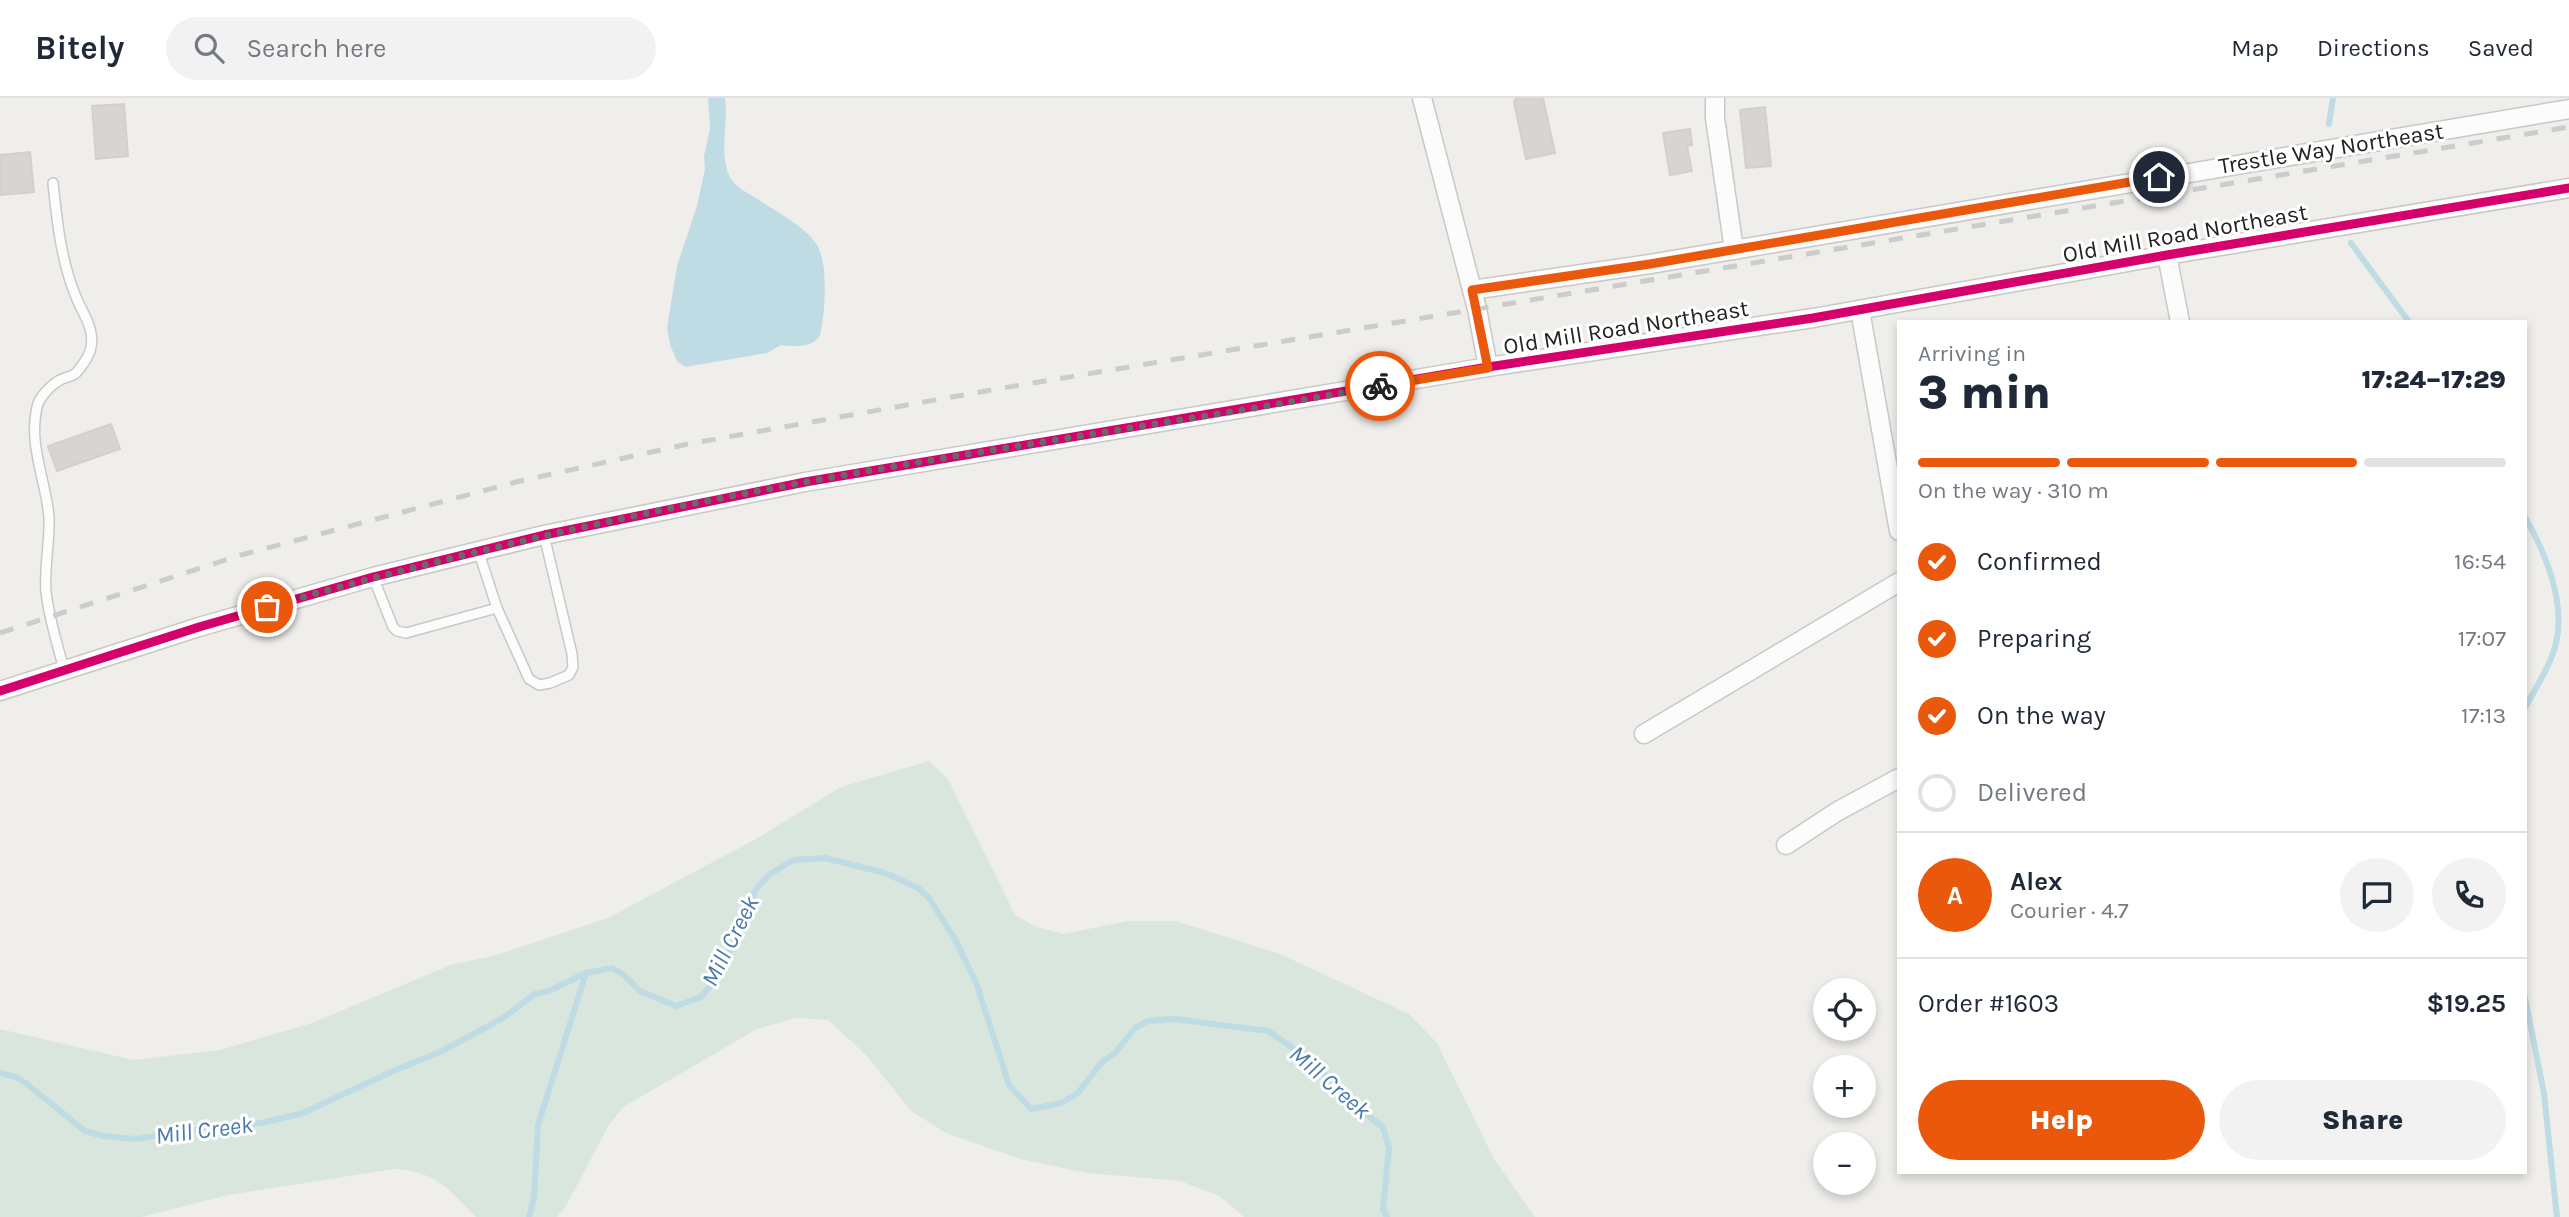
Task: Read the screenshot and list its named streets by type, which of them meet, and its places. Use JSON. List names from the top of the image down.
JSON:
{
  "streets": {
    "street": ["Trestle Way Northeast", "Old Mill Road Northeast"]
  },
  "water": ["Mill Creek"],
  "page": {
    "header": "Bitely",
    "search": "Search here",
    "nav": ["Map", "Directions", "Saved"],
    "heading": ["3 min", "Arriving in", "17:24–17:29"],
    "panel": [
      "Alex",
      "Courier · 4.7",
      "Order #1603",
      "$19.25"
    ],
    "bar": "On the way · 310 m",
    "list": [
      ["Confirmed", "16:54"],
      ["Preparing", "17:07"],
      ["On the way", "17:13"],
      "Delivered"
    ],
    "round": "A",
    "map_buttons": ["+", "−"],
    "buttons": ["Help", "Share"]
  }
}
